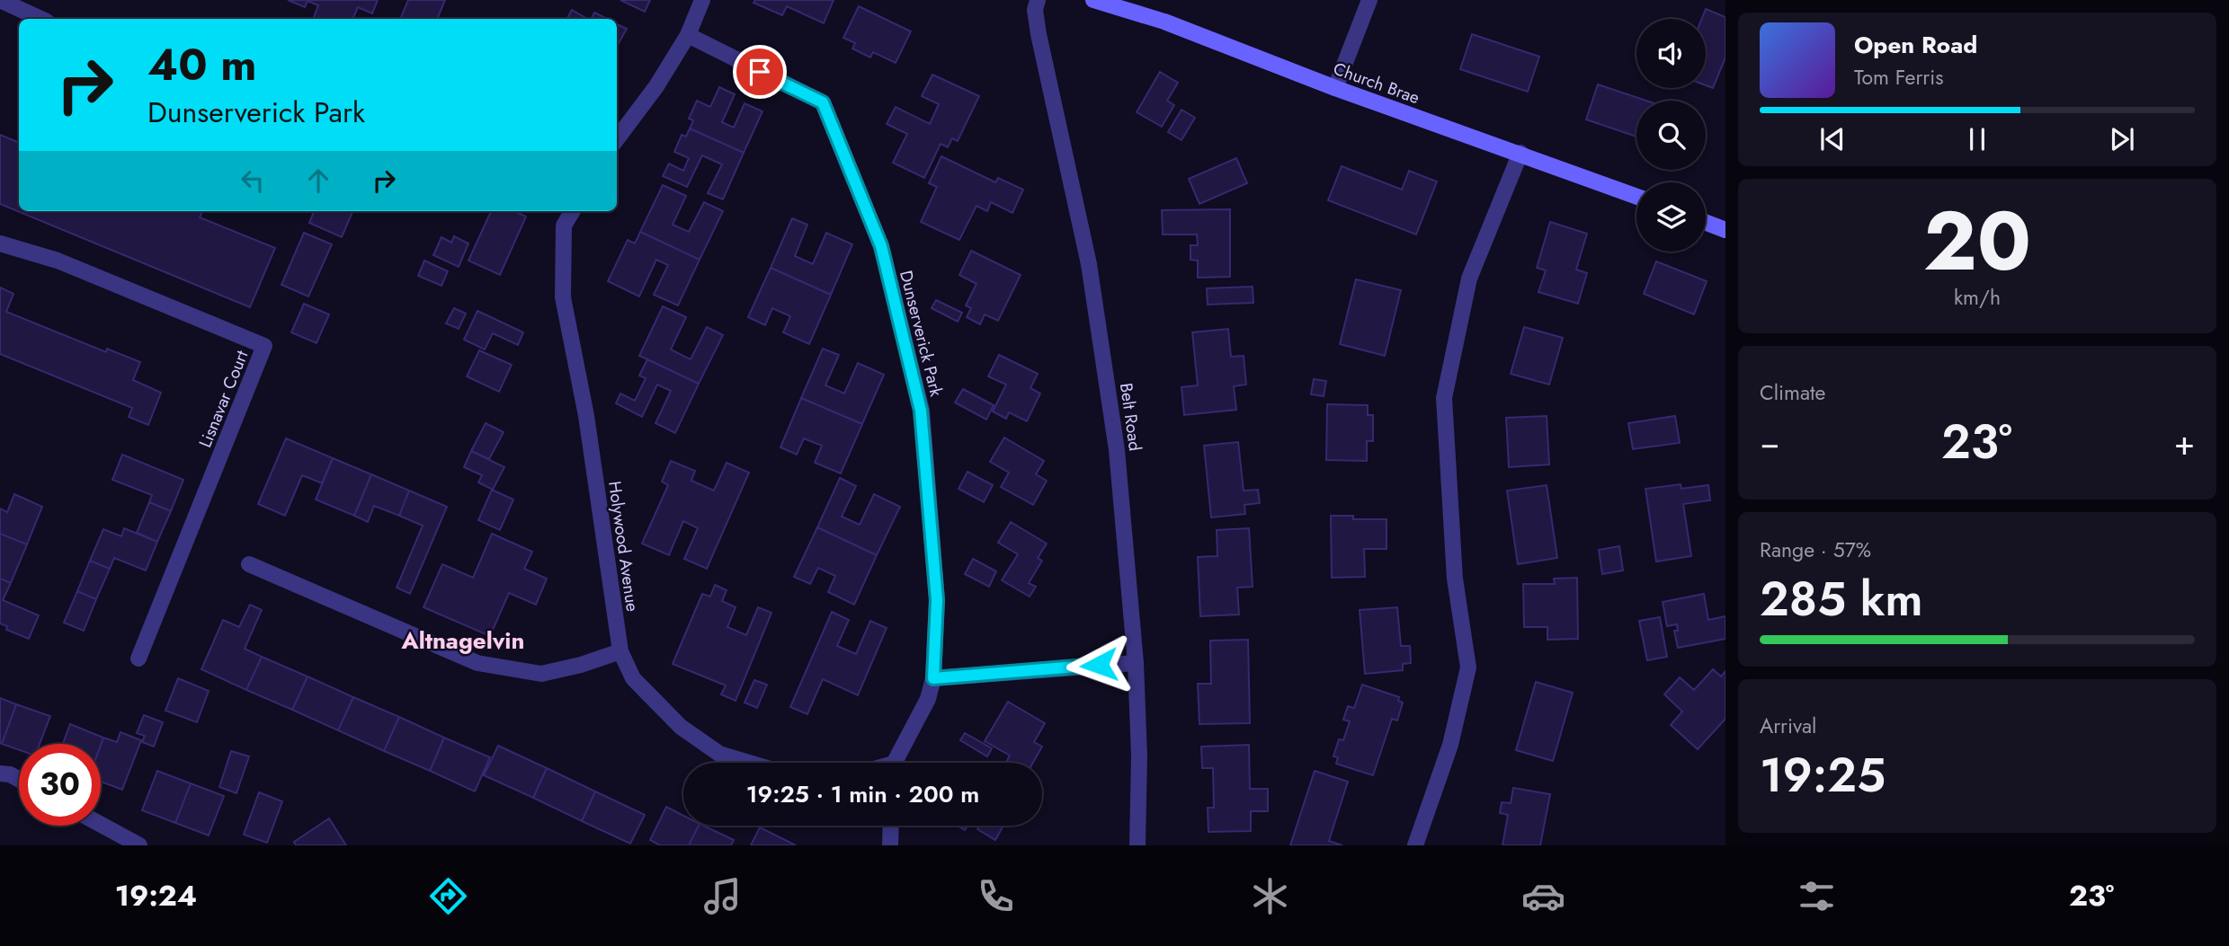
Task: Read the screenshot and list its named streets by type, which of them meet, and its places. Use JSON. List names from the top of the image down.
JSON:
{
  "streets": {
    "main road": ["Church Brae"],
    "street": [
      "Dunserverick Park",
      "Lisnavar Court",
      "Belt Road",
      "Holywood Avenue"
    ]
  },
  "districts": ["Altnagelvin"],
  "page": {
    "turn": ["40 m", "Dunserverick Park"],
    "song": ["Open Road", "Tom Ferris"],
    "tile": [
      ["20", "km/h"],
      "Climate",
      ["Range · 57%", "285 km"],
      ["Arrival", "19:25"]
    ],
    "heat": ["−", "23°", "+"],
    "limit": "30",
    "trip": "19:25 · 1 min · 200 m",
    "tabs": ["19:24", "23°"]
  }
}
